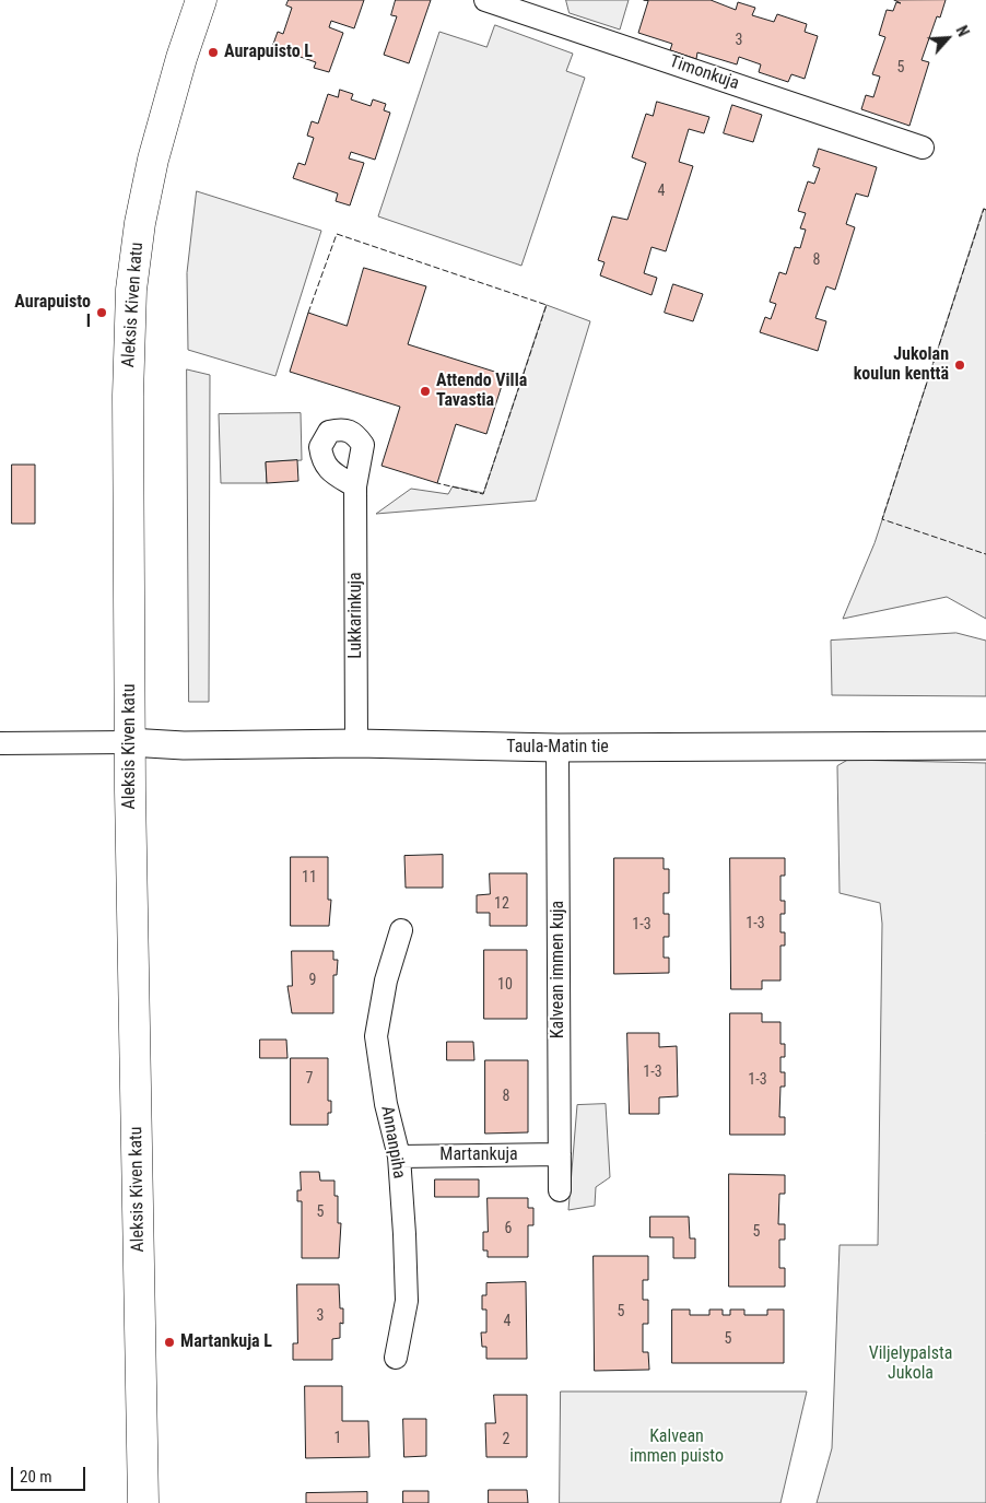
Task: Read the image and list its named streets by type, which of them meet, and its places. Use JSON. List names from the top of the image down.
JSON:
{
  "streets": {
    "main road": ["Aleksis Kiven katu"],
    "street": [
      "Timonkuja",
      "Lukkarinkuja",
      "Taula-Matin tie",
      "Kalvean immen kuja",
      "Annanpiha",
      "Martankuja"
    ]
  },
  "crossings": [
    ["Aleksis Kiven katu", "Taula-Matin tie"],
    ["Lukkarinkuja", "Taula-Matin tie"],
    ["Taula-Matin tie", "Kalvean immen kuja"],
    ["Kalvean immen kuja", "Martankuja"],
    ["Annanpiha", "Martankuja"]
  ],
  "parks": ["Viljelypalsta Jukola", "Kalvean immen puisto"],
  "places": [
    "Aurapuisto L",
    "Aurapuisto I",
    "Jukolan koulun kenttä",
    "Attendo Villa Tavastia",
    "Martankuja L"
  ],
  "house_numbers": [
    "3",
    "5",
    "4",
    "8",
    "11",
    "12",
    "1-3",
    "1-3",
    "9",
    "10",
    "1-3",
    "7",
    "1-3",
    "8",
    "5",
    "6",
    "5",
    "5",
    "3",
    "4",
    "5",
    "1",
    "2"
  ],
  "scale_bar": "20 m",
  "north": "top right"
}
